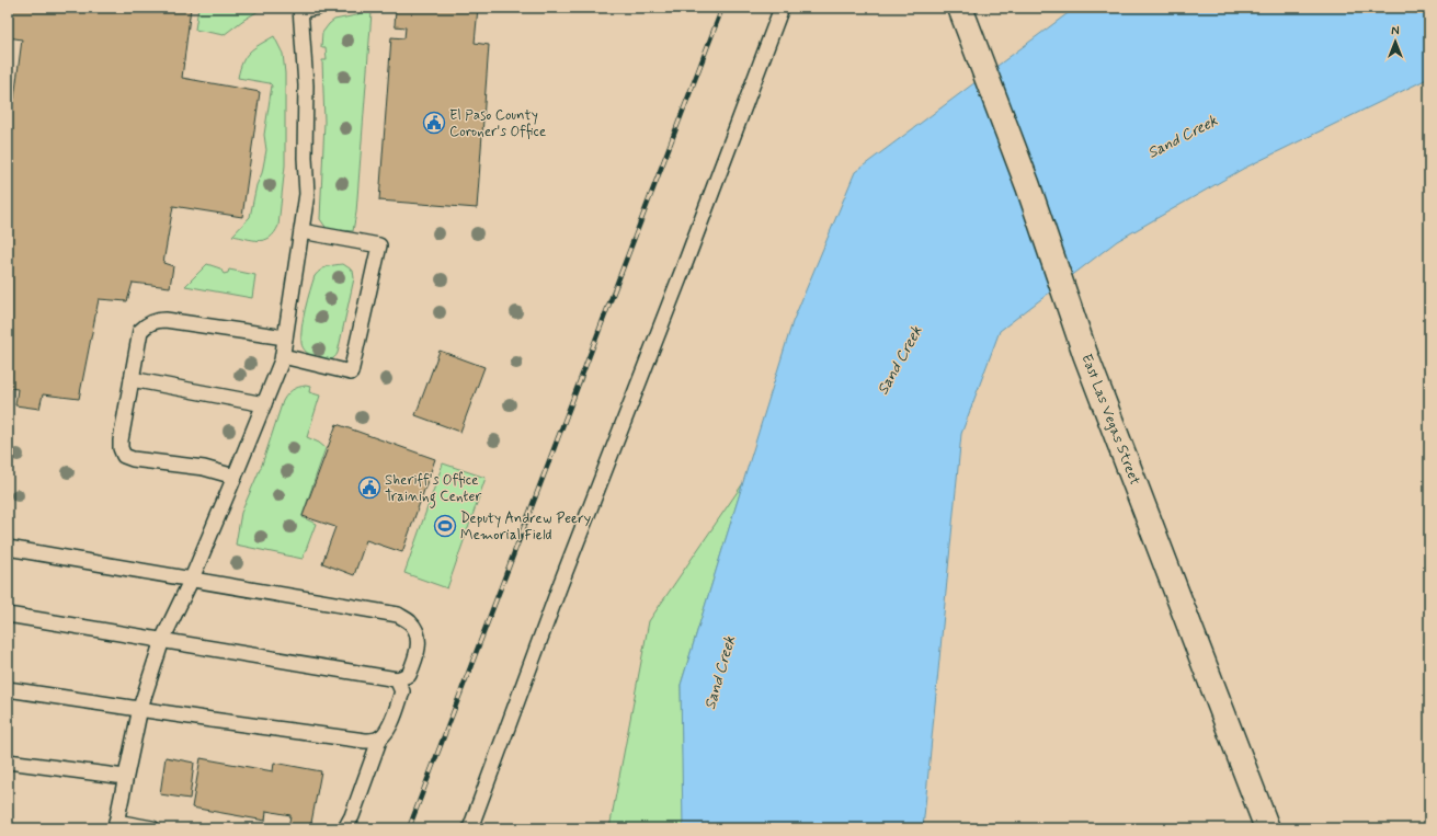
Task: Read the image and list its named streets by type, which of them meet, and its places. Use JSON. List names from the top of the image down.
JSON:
{
  "streets": {
    "street": ["East Las Vegas Street"]
  },
  "water": ["Sand Creek"],
  "places": {
    "public building": ["El Paso County Coroner's Office", "Sheriff's Office Training Center"],
    "sports": ["Deputy Andrew Peery Memorial Field"]
  },
  "north": "top"
}
